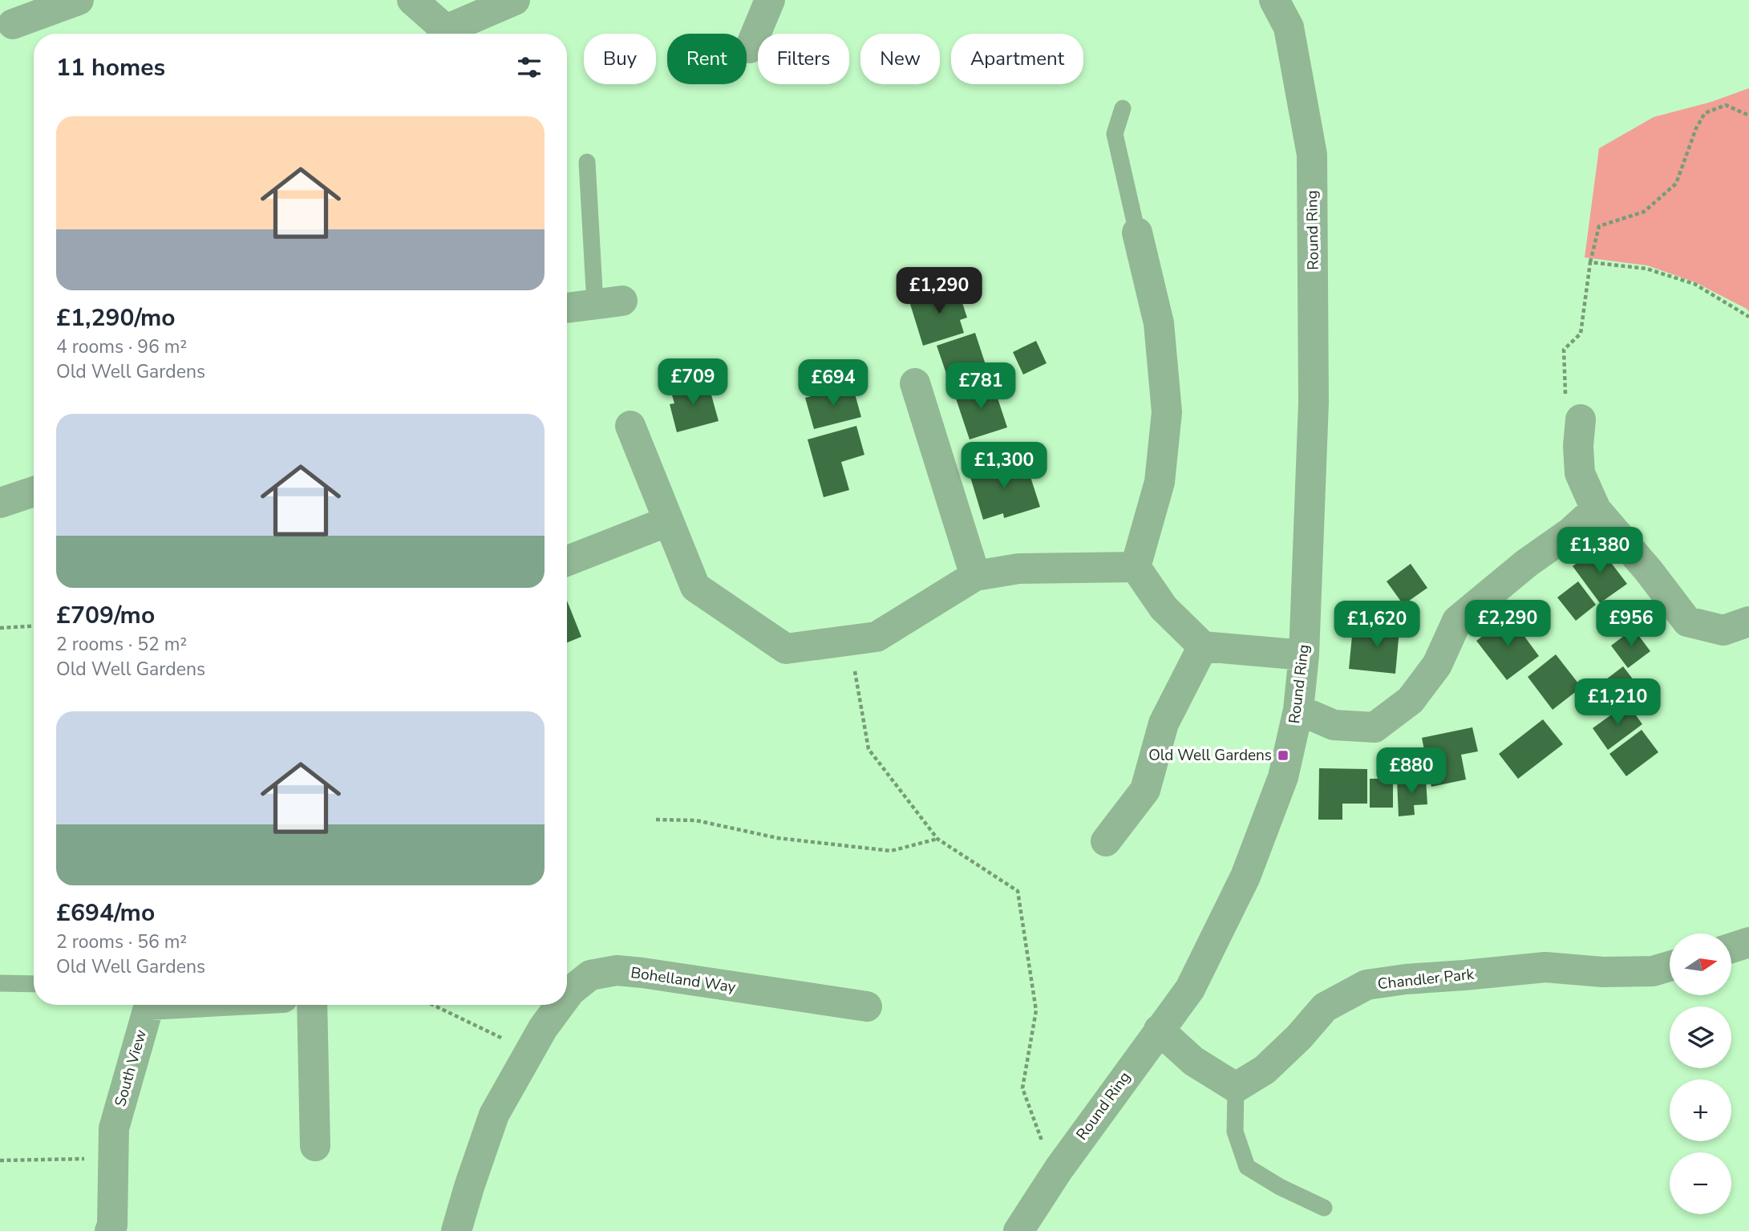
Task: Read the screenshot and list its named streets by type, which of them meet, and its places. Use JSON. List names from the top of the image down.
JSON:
{
  "streets": {
    "street": [
      "Round Ring",
      "Chandler Park",
      "Bohelland Way",
      "South View"
    ]
  },
  "places": {
    "transit": ["Old Well Gardens"]
  },
  "north": "right",
  "page": {
    "chip": [
      "Buy",
      "Rent",
      "Filters",
      "New",
      "Apartment"
    ],
    "heading": "11 homes",
    "list": [
      {
        "name": "£1,290/mo",
        "note": "4 rooms · 96 m² · Old Well Gardens"
      },
      {
        "name": "£709/mo",
        "note": "2 rooms · 52 m² · Old Well Gardens"
      },
      {
        "name": "£694/mo",
        "note": "2 rooms · 56 m² · Old Well Gardens"
      }
    ],
    "price": [
      "£1,290",
      "£709",
      "£694",
      "£781",
      "£1,300",
      "£1,380",
      "£2,290",
      "£956",
      "£1,620",
      "£1,210",
      "£880"
    ],
    "map_buttons": ["+", "−"]
  }
}
